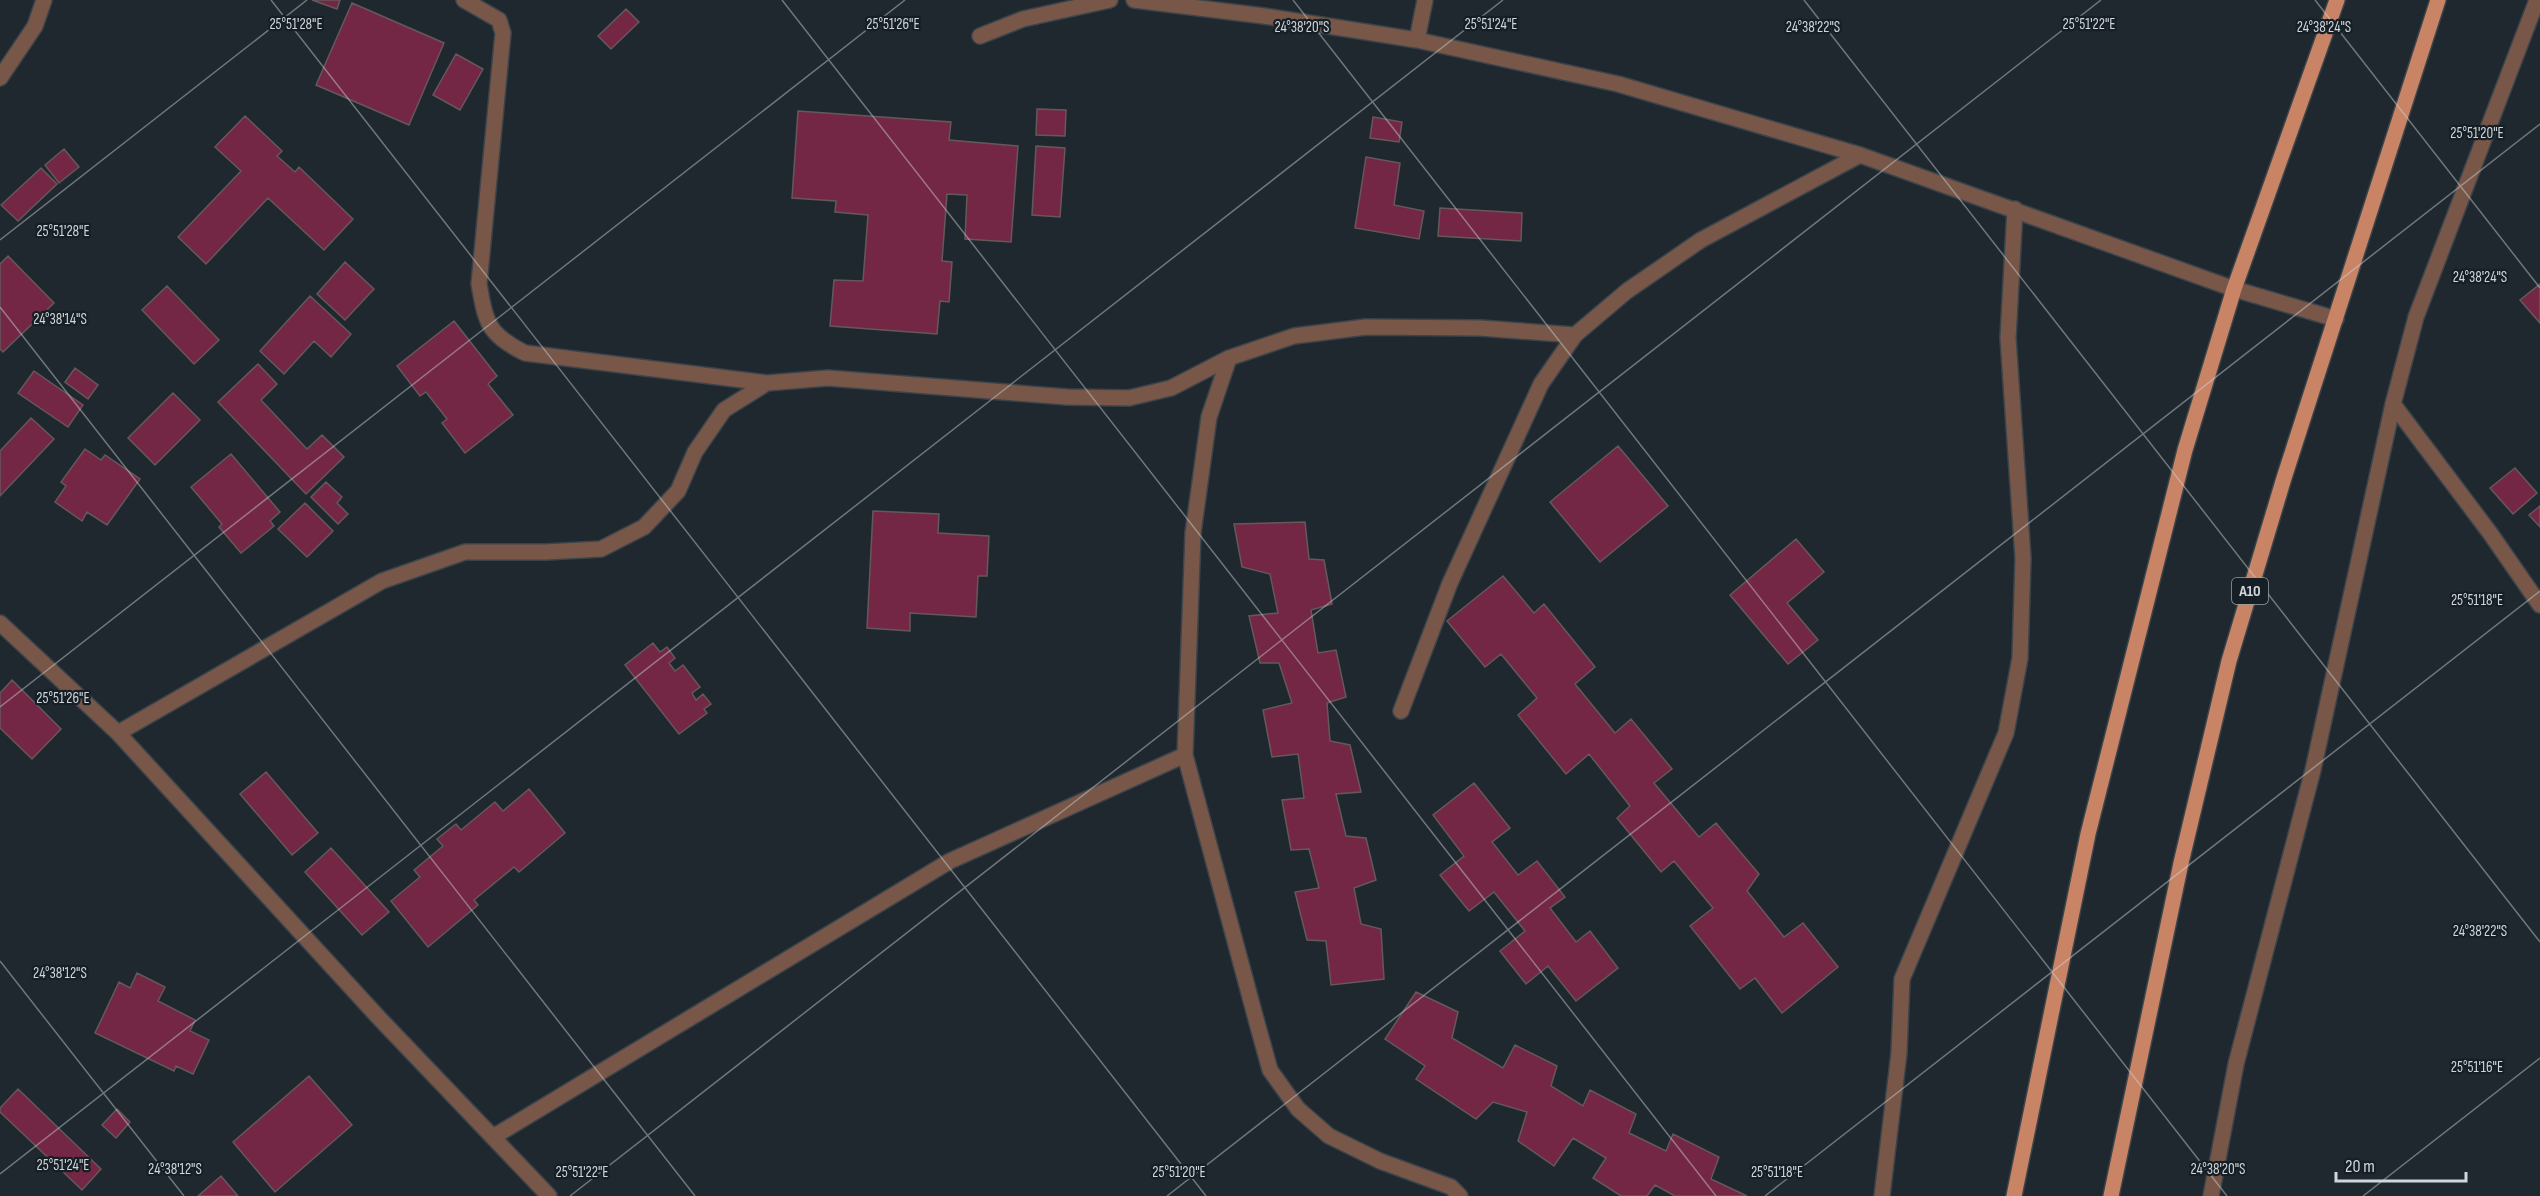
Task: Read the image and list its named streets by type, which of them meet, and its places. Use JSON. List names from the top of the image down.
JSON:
{
  "streets": {
    "main road": ["A10"]
  },
  "scale_bar": "20 m",
  "coordinates": [
    "25°51'28\"E",
    "25°51'26\"E",
    "25°51'24\"E",
    "25°51'22\"E",
    "24°38'20\"S",
    "24°38'22\"S",
    "24°38'24\"S",
    "25°51'20\"E",
    "24°38'14\"S",
    "25°51'18\"E",
    "24°38'12\"S",
    "25°51'16\"E"
  ]
}
